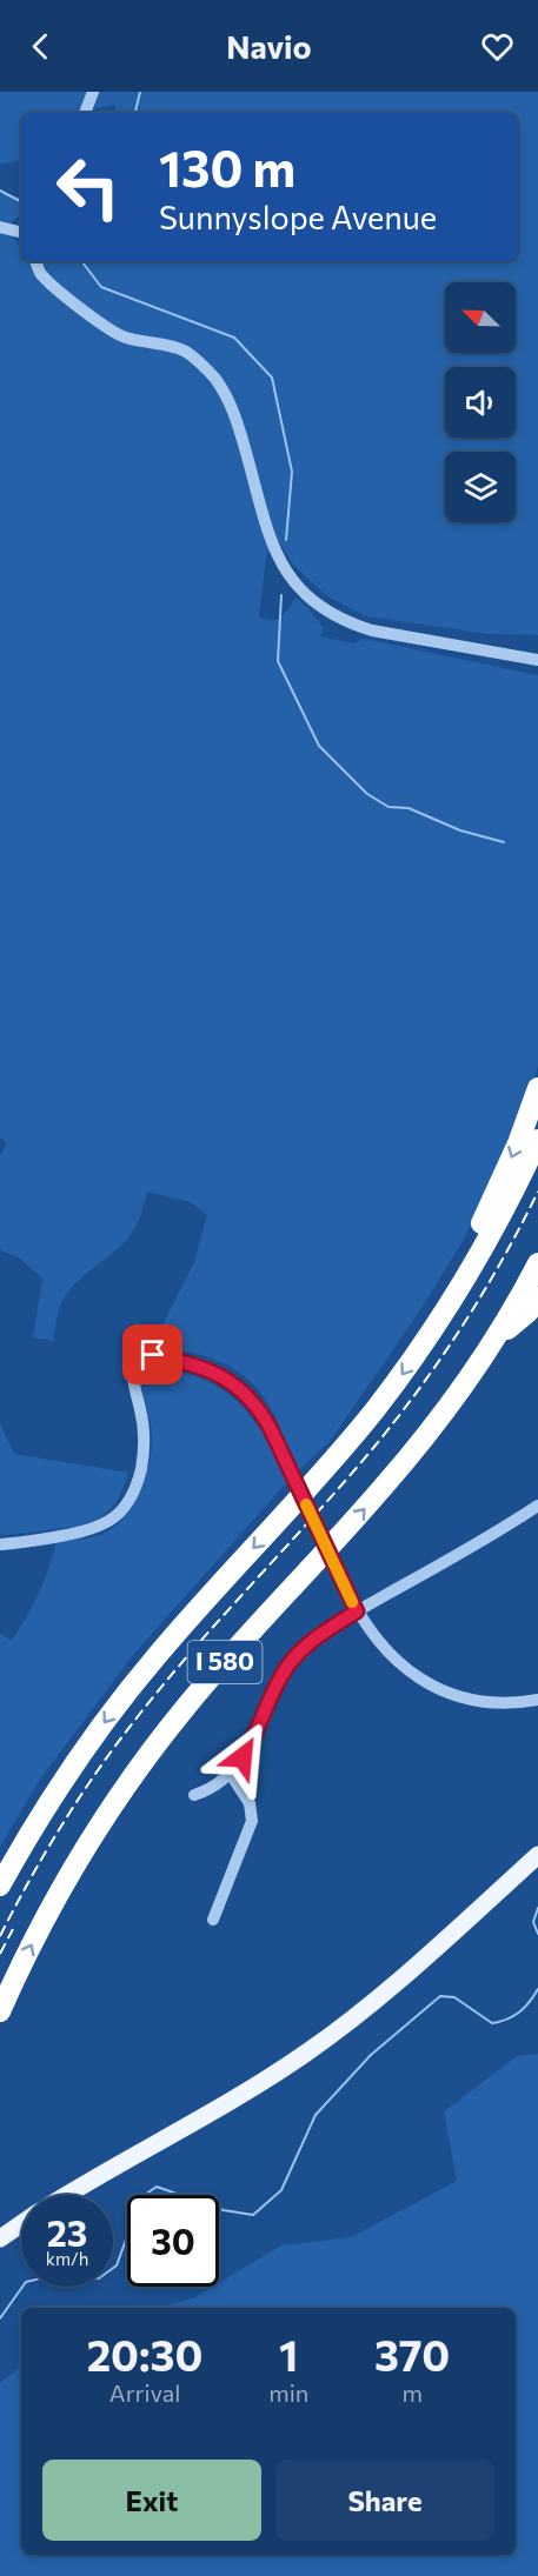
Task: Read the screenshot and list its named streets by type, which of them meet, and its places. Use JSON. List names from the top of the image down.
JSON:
{
  "streets": {
    "highway": ["I 580"]
  },
  "north": "top left",
  "page": {
    "header": "Navio",
    "turn": ["130 m", "Sunnyslope Avenue"],
    "speed": "23 km/h",
    "limit": "30",
    "eta": [
      "20:30",
      "Arrival",
      "1",
      "min",
      "370",
      "m"
    ],
    "buttons": ["Exit", "Share"]
  }
}
